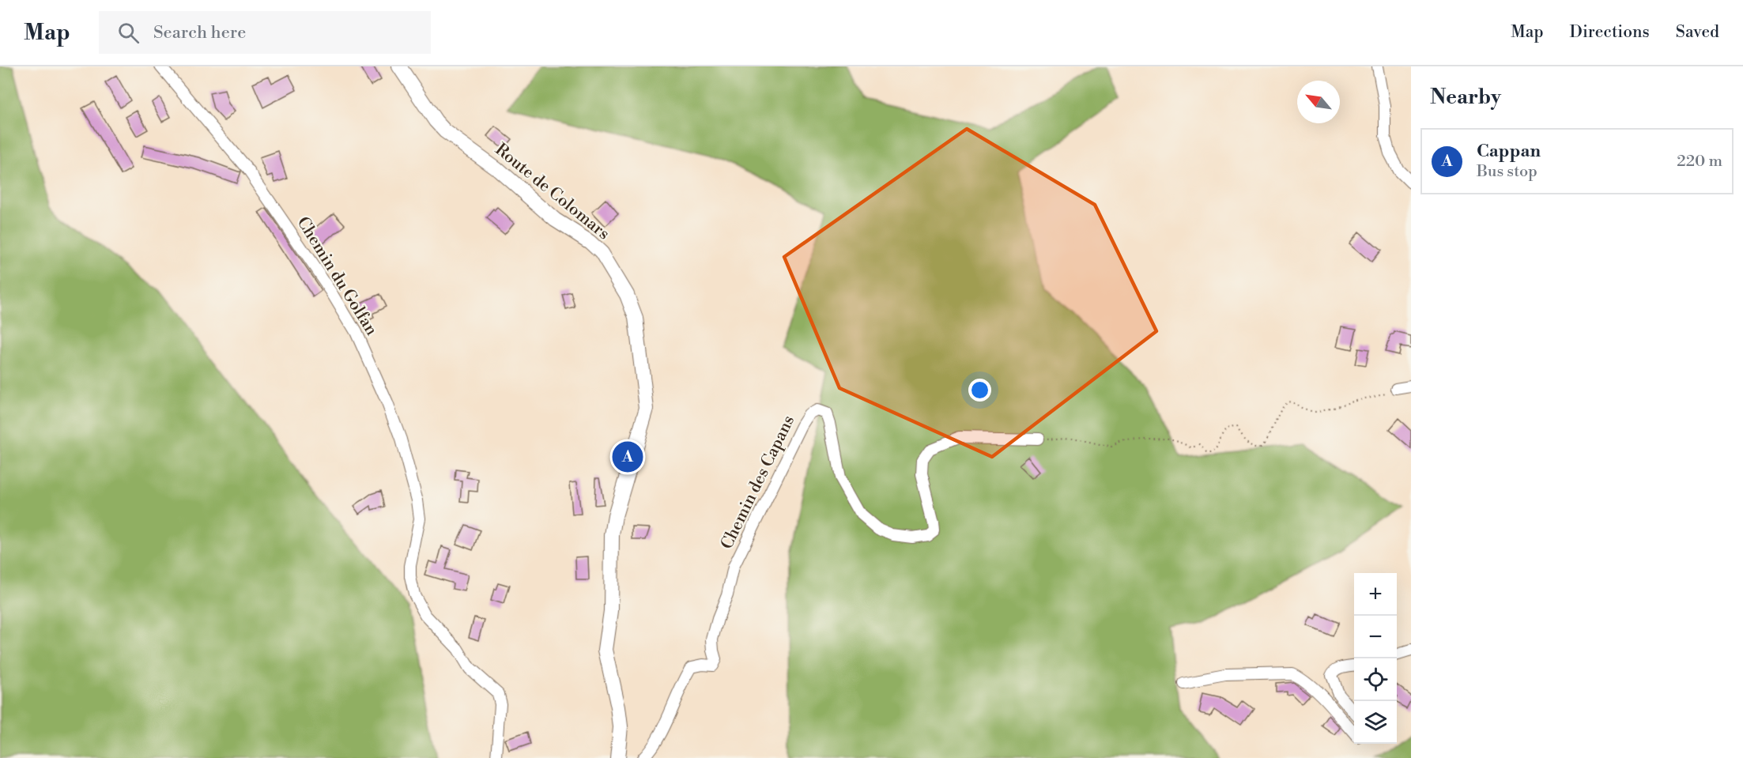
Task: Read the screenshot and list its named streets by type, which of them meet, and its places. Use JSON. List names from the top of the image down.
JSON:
{
  "streets": {
    "main road": ["Route de Colomars"],
    "street": ["Chemin du Golfan", "Chemin des Capans"]
  },
  "north": "top left",
  "page": {
    "header": "Map",
    "search": "Search here",
    "nav": ["Map", "Directions", "Saved"],
    "heading": "Nearby",
    "list": [
      {
        "mark": "A",
        "name": "Cappan",
        "note": "Bus stop",
        "value": "220 m"
      }
    ],
    "pins": "A",
    "map_buttons": ["+", "−"]
  }
}
